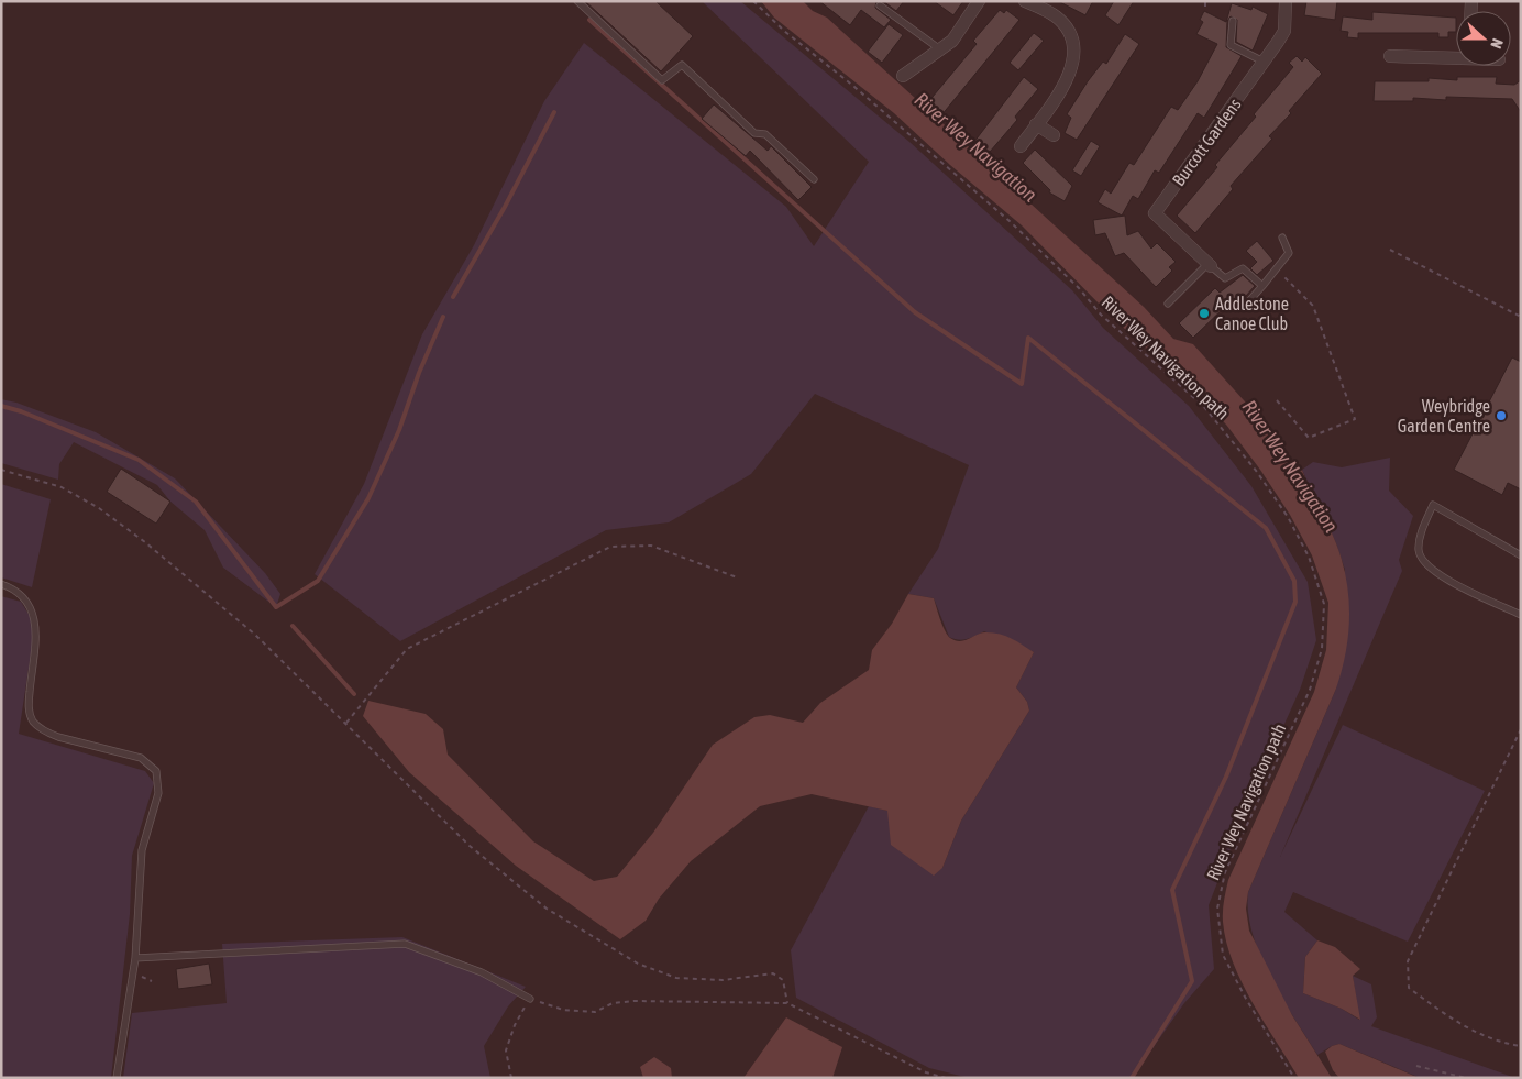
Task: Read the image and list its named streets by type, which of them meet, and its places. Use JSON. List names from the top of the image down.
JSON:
{
  "streets": {
    "street": ["Burcott Gardens"],
    "path": ["River Wey Navigation path"]
  },
  "water": ["River Wey Navigation"],
  "places": ["Addlestone Canoe Club", "Weybridge Garden Centre"],
  "north": "right"
}
